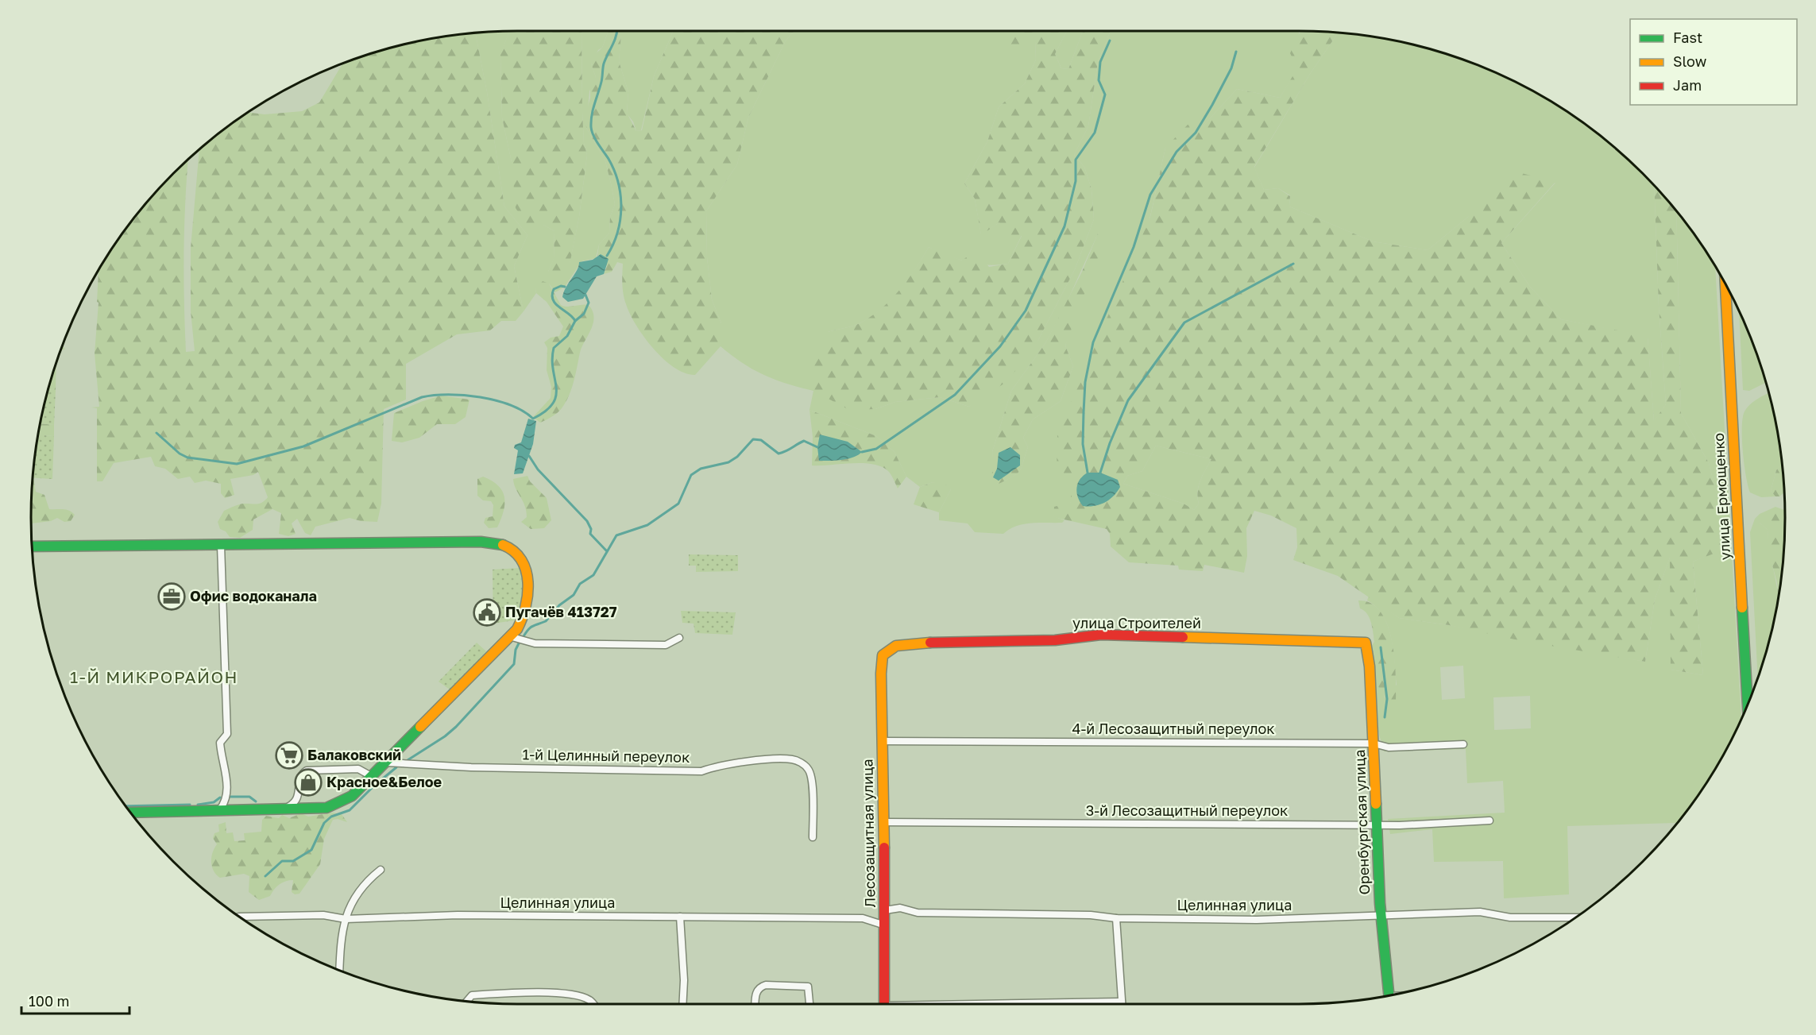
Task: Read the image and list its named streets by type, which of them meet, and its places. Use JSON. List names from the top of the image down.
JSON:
{
  "streets": {
    "main road": [
      "улица Ермощенко",
      "улица Строителей",
      "Оренбургская улица",
      "Лесозащитная улица"
    ],
    "street": [
      "4-й Лесозащитный переулок",
      "1-й Целинный переулок",
      "3-й Лесозащитный переулок",
      "Целинная улица"
    ]
  },
  "crossings": [
    ["улица Строителей", "Оренбургская улица"],
    ["улица Строителей", "Лесозащитная улица"],
    ["4-й Лесозащитный переулок", "Оренбургская улица"],
    ["4-й Лесозащитный переулок", "Лесозащитная улица"],
    ["3-й Лесозащитный переулок", "Оренбургская улица"],
    ["3-й Лесозащитный переулок", "Лесозащитная улица"],
    ["Оренбургская улица", "Целинная улица"],
    ["Лесозащитная улица", "Целинная улица"]
  ],
  "districts": ["1-Й МИКРОРАЙОН"],
  "places": {
    "office": ["Офис водоканала"],
    "public building": ["Пугачёв 413727"],
    "supermarket": ["Балаковский"],
    "shop": ["Красное&Белое"]
  },
  "legend": ["Fast", "Slow", "Jam"],
  "scale_bar": "100 m"
}
